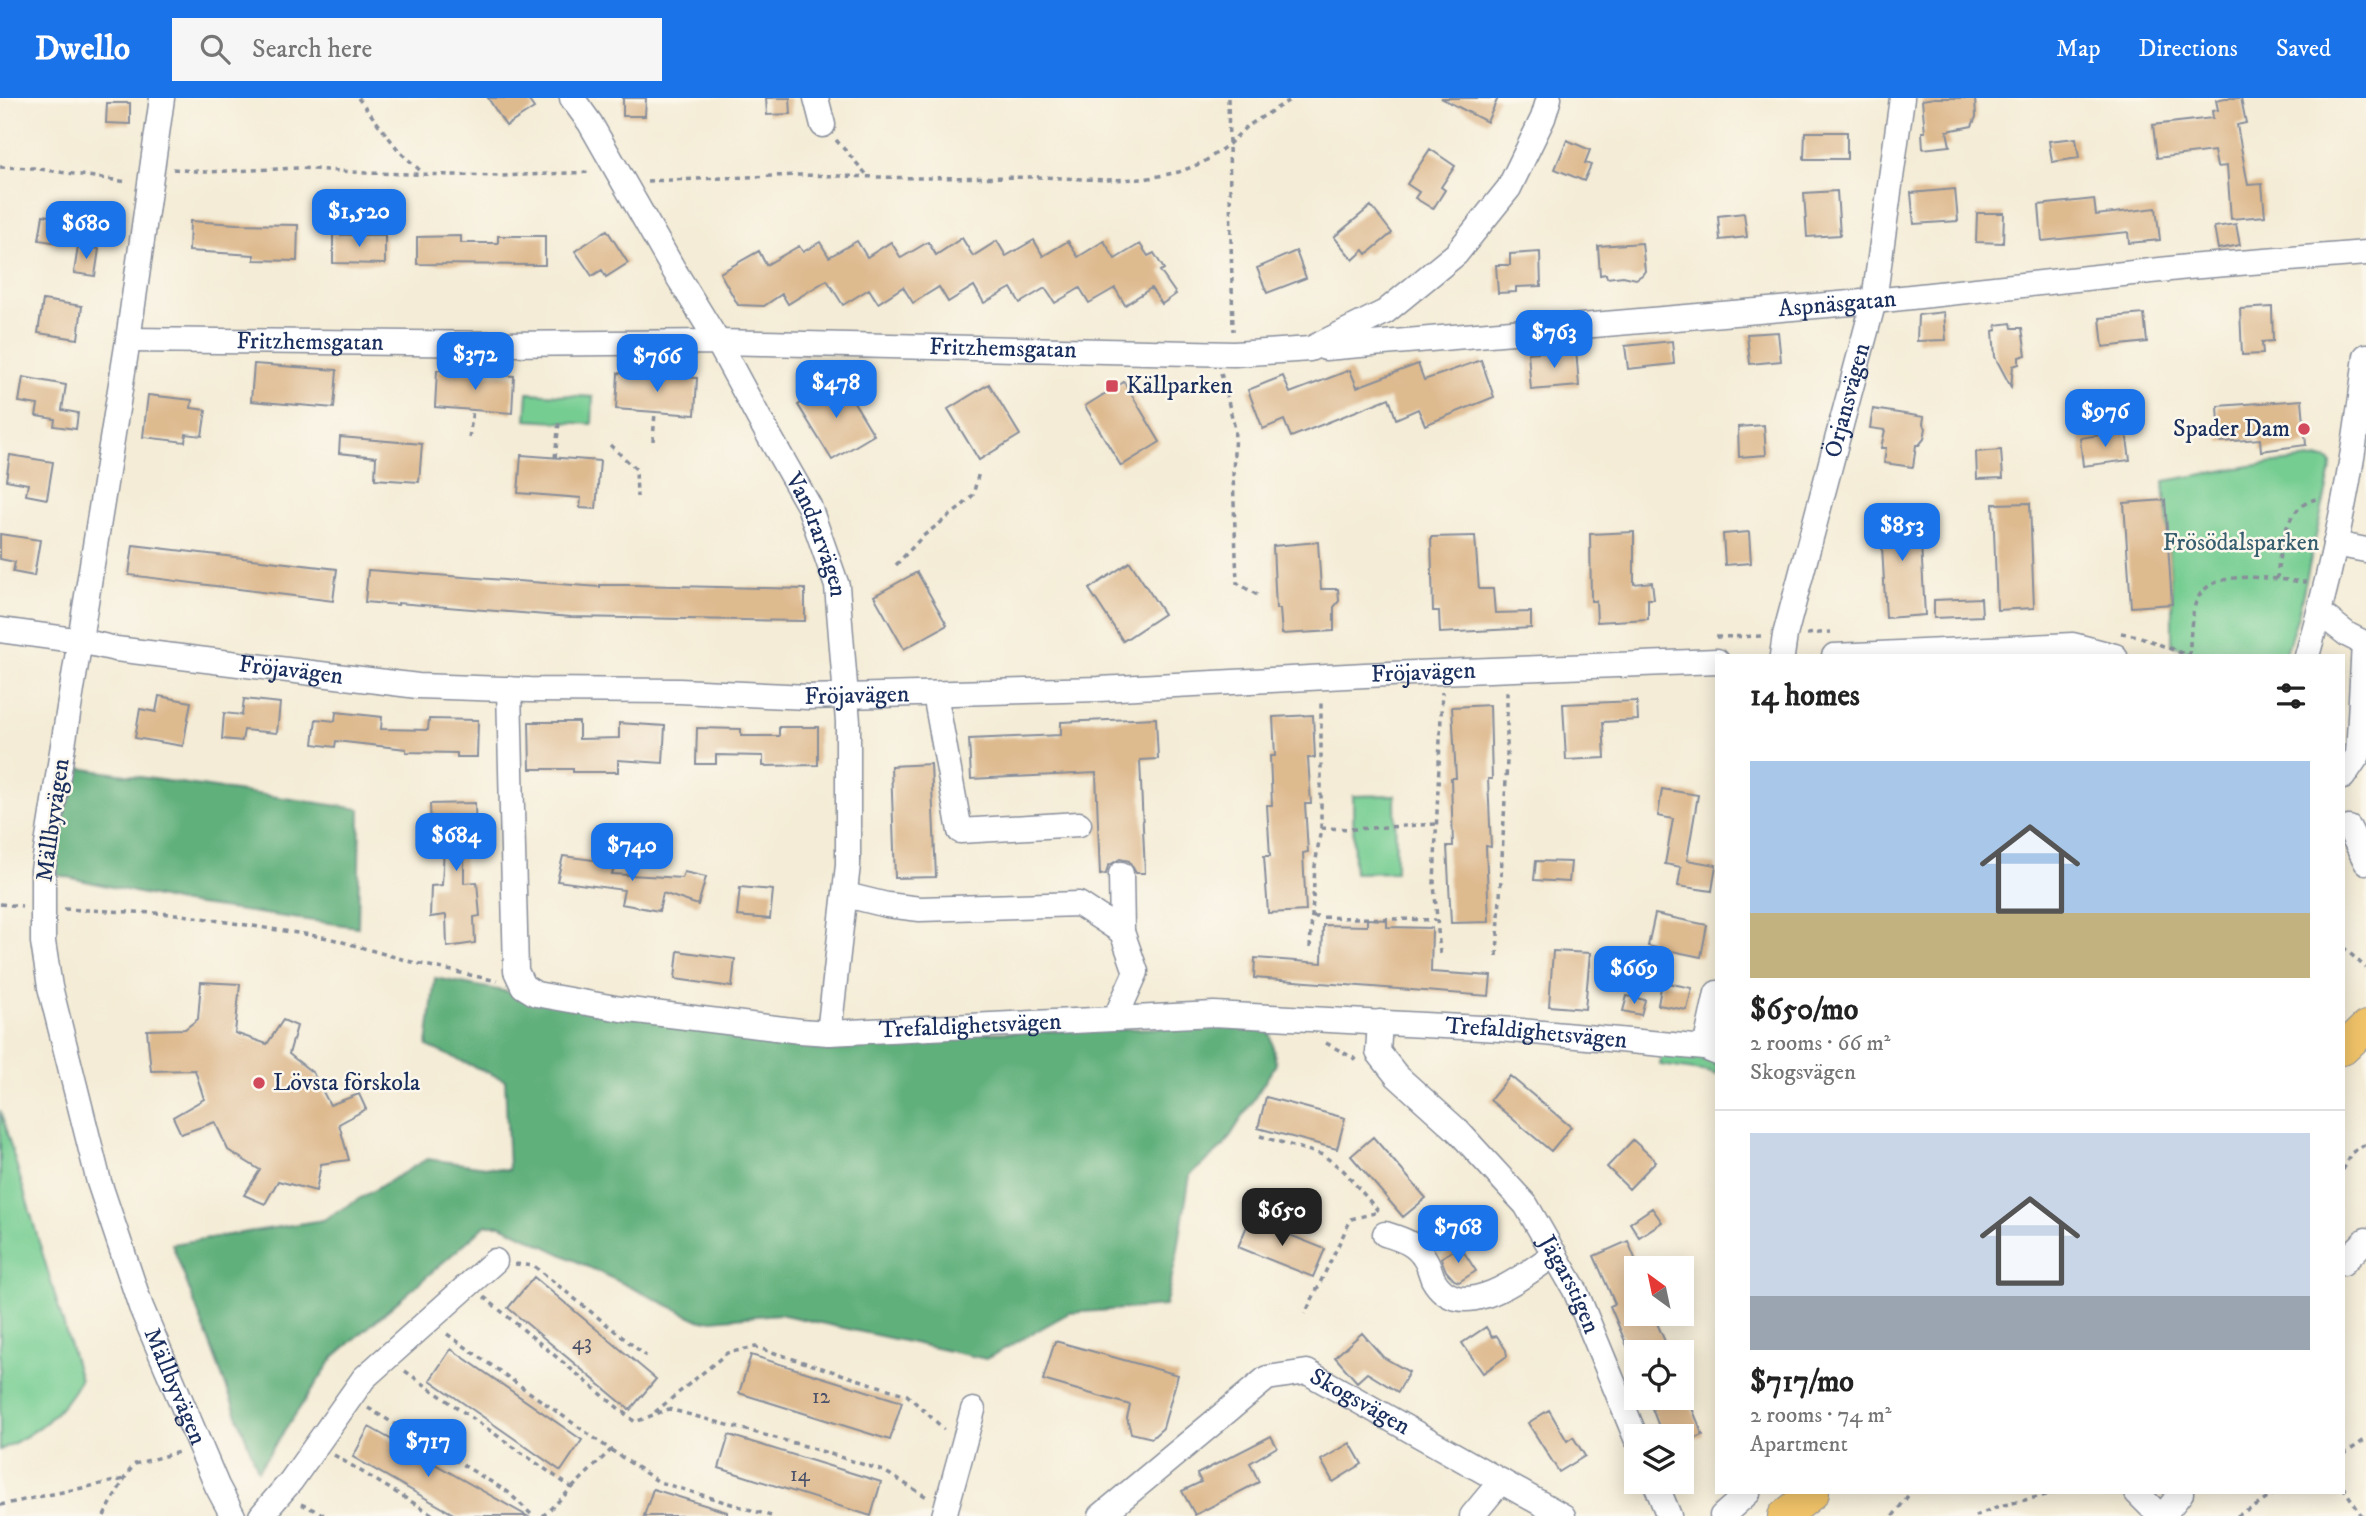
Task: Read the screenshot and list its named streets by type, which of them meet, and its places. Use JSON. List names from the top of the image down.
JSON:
{
  "streets": {
    "street": [
      "Aspnäsgatan",
      "Fritzhemsgatan",
      "Örjansvägen",
      "Vandrarvägen",
      "Fröjavägen",
      "Mällbyvägen",
      "Trefaldighetsvägen",
      "Jägarstigen",
      "Skogsvägen"
    ]
  },
  "crossings": [
    ["Aspnäsgatan", "Fritzhemsgatan"],
    ["Aspnäsgatan", "Örjansvägen"],
    ["Fritzhemsgatan", "Vandrarvägen"],
    ["Fritzhemsgatan", "Mällbyvägen"],
    ["Vandrarvägen", "Fröjavägen"],
    ["Vandrarvägen", "Trefaldighetsvägen"],
    ["Fröjavägen", "Mällbyvägen"],
    ["Trefaldighetsvägen", "Jägarstigen"]
  ],
  "parks": ["Frösödalsparken"],
  "places": {
    "transit": ["Källparken"],
    "other": ["Spader Dam", "Lövsta förskola"]
  },
  "house_numbers": ["43", "12", "14"],
  "north": "top left",
  "page": {
    "header": "Dwello",
    "search": "Search here",
    "nav": ["Map", "Directions", "Saved"],
    "price": [
      "$1,520",
      "$680",
      "$763",
      "$372",
      "$766",
      "$478",
      "$976",
      "$853",
      "$684",
      "$740",
      "$669",
      "$650",
      "$768",
      "$717"
    ],
    "heading": "14 homes",
    "list": [
      {
        "name": "$650/mo",
        "note": "2 rooms · 66 m² · Skogsvägen"
      },
      {
        "name": "$717/mo",
        "note": "2 rooms · 74 m² · Apartment"
      }
    ]
  }
}
